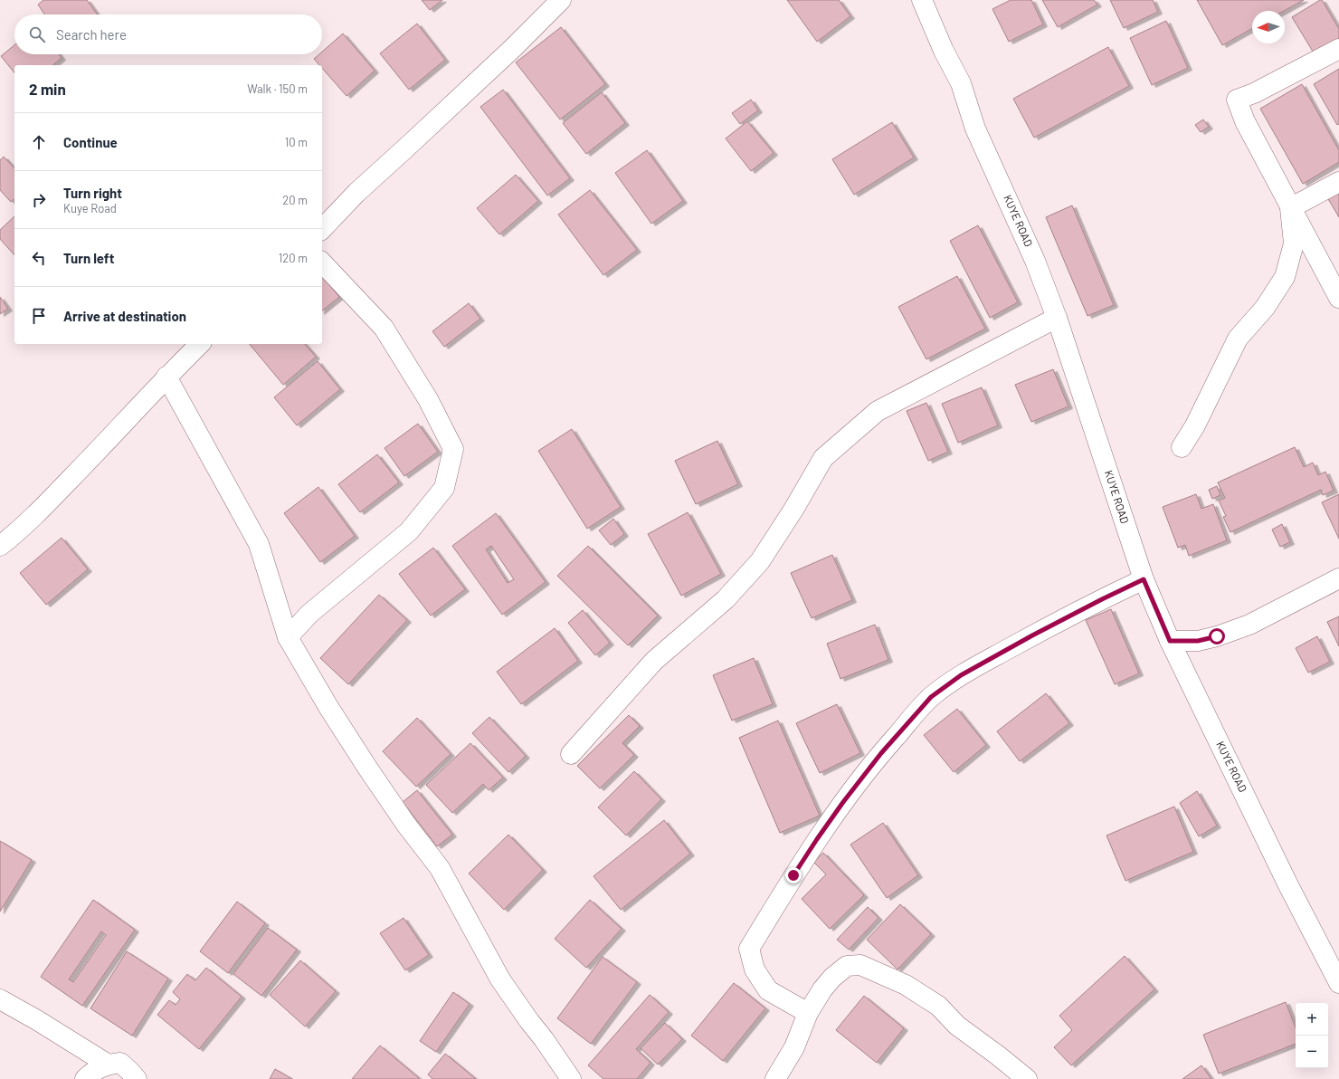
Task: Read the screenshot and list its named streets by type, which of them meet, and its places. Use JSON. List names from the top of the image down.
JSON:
{
  "streets": {
    "street": ["KUYE ROAD"]
  },
  "north": "left",
  "page": {
    "search": "Search here",
    "heading": ["2 min", "Walk · 150 m"],
    "list": [
      ["Continue", "10 m"],
      ["Turn right", "Kuye Road", "20 m"],
      ["Turn left", "120 m"],
      "Arrive at destination"
    ],
    "map_buttons": ["+", "−"]
  }
}
